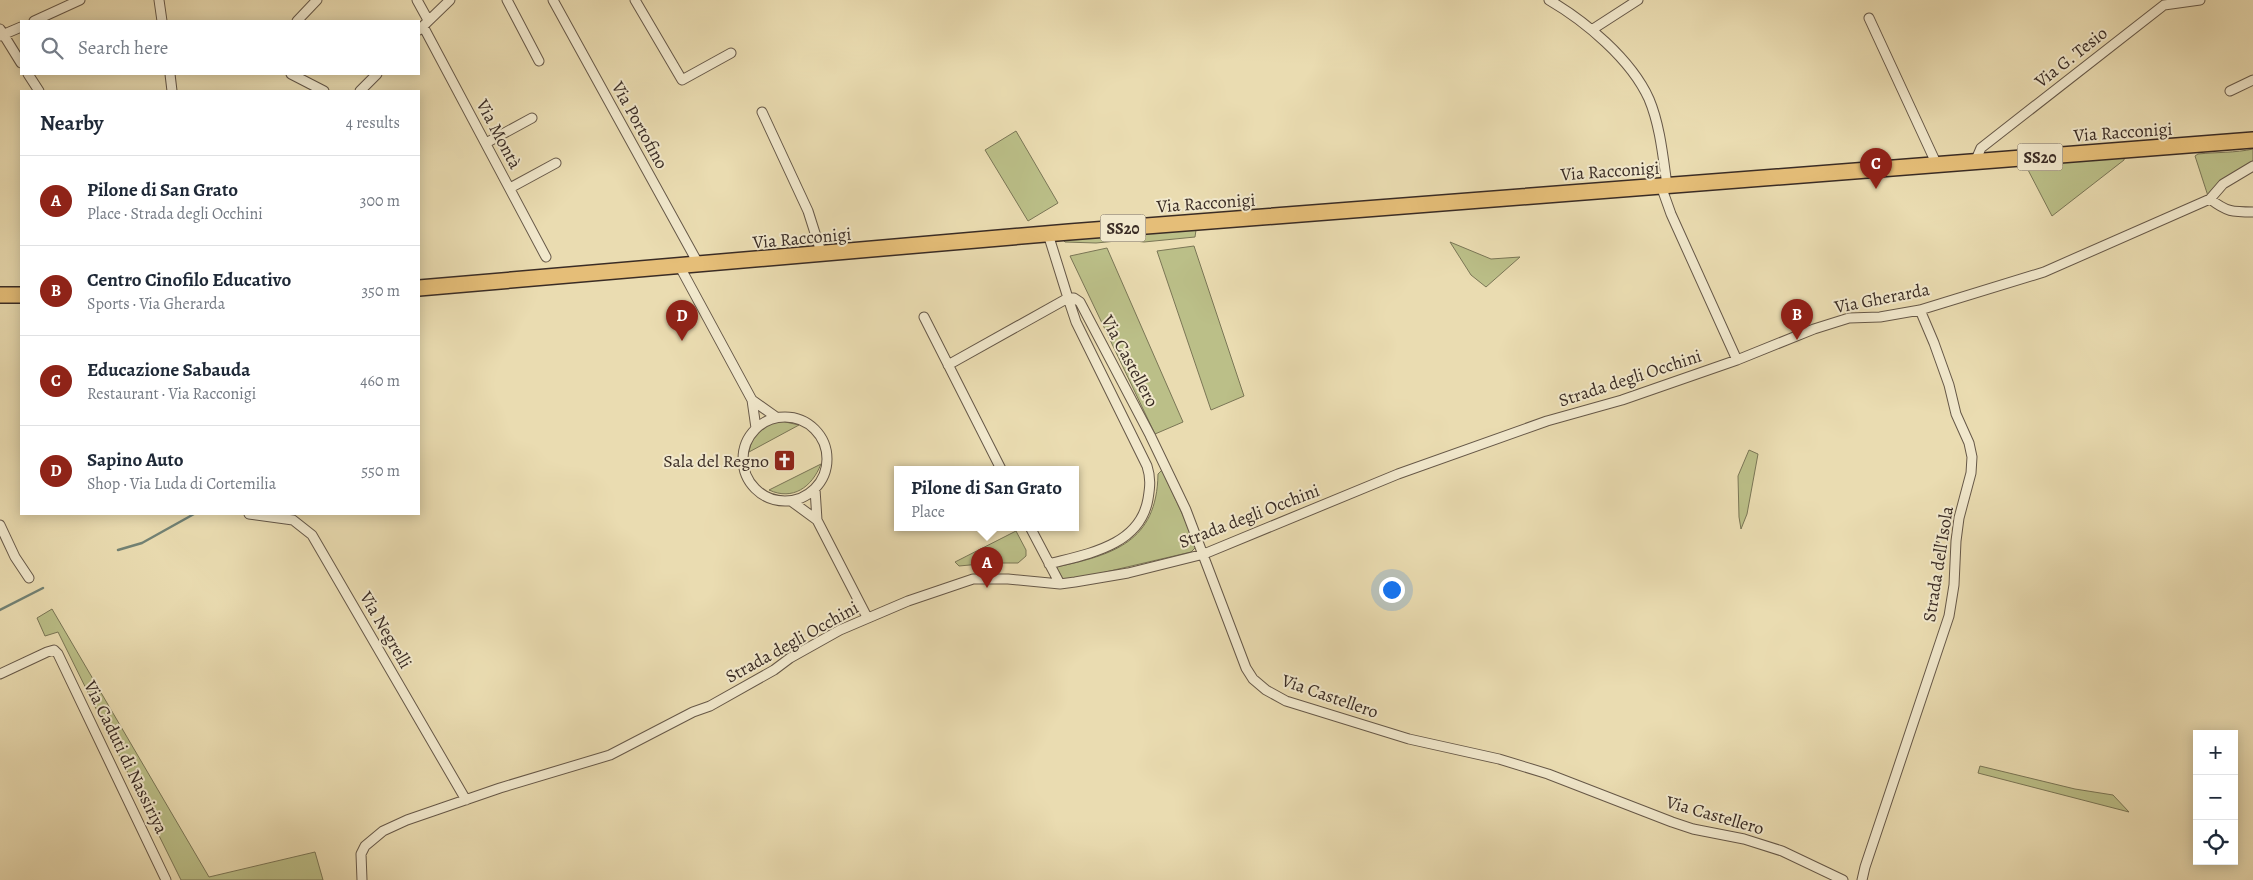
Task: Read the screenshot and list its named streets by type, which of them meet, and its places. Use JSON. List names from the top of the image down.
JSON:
{
  "streets": {
    "main road": ["Via Racconigi", "SS20"],
    "street": [
      "Via G. Tesio",
      "Via Portofino",
      "Via Montà",
      "Via Gherarda",
      "Via Castellero",
      "Strada degli Occhini",
      "Strada dell'Isola",
      "Via Negrelli",
      "Via Caduti di Nassiriya"
    ]
  },
  "crossings": [
    ["Via G. Tesio", "Via Racconigi"],
    ["Via Portofino", "Via Racconigi"],
    ["Via Gherarda", "Strada degli Occhini"],
    ["Via Gherarda", "Strada dell'Isola"],
    ["Via Castellero", "Strada degli Occhini"],
    ["Strada degli Occhini", "Via Negrelli"]
  ],
  "places": {
    "church": ["Sala del Regno"]
  },
  "page": {
    "search": "Search here",
    "heading": ["Nearby", "4 results"],
    "pins": [
      "C",
      "B",
      "D",
      "A"
    ],
    "list": [
      {
        "mark": "A",
        "name": "Pilone di San Grato",
        "note": "Place · Strada degli Occhini",
        "value": "300 m"
      },
      {
        "mark": "B",
        "name": "Centro Cinofilo Educativo",
        "note": "Sports · Via Gherarda",
        "value": "350 m"
      },
      {
        "mark": "C",
        "name": "Educazione Sabauda",
        "note": "Restaurant · Via Racconigi",
        "value": "460 m"
      },
      {
        "mark": "D",
        "name": "Sapino Auto",
        "note": "Shop · Via Luda di Cortemilia",
        "value": "550 m"
      }
    ],
    "popup": ["Pilone di San Grato", "Place"],
    "map_buttons": ["+", "−"]
  }
}
